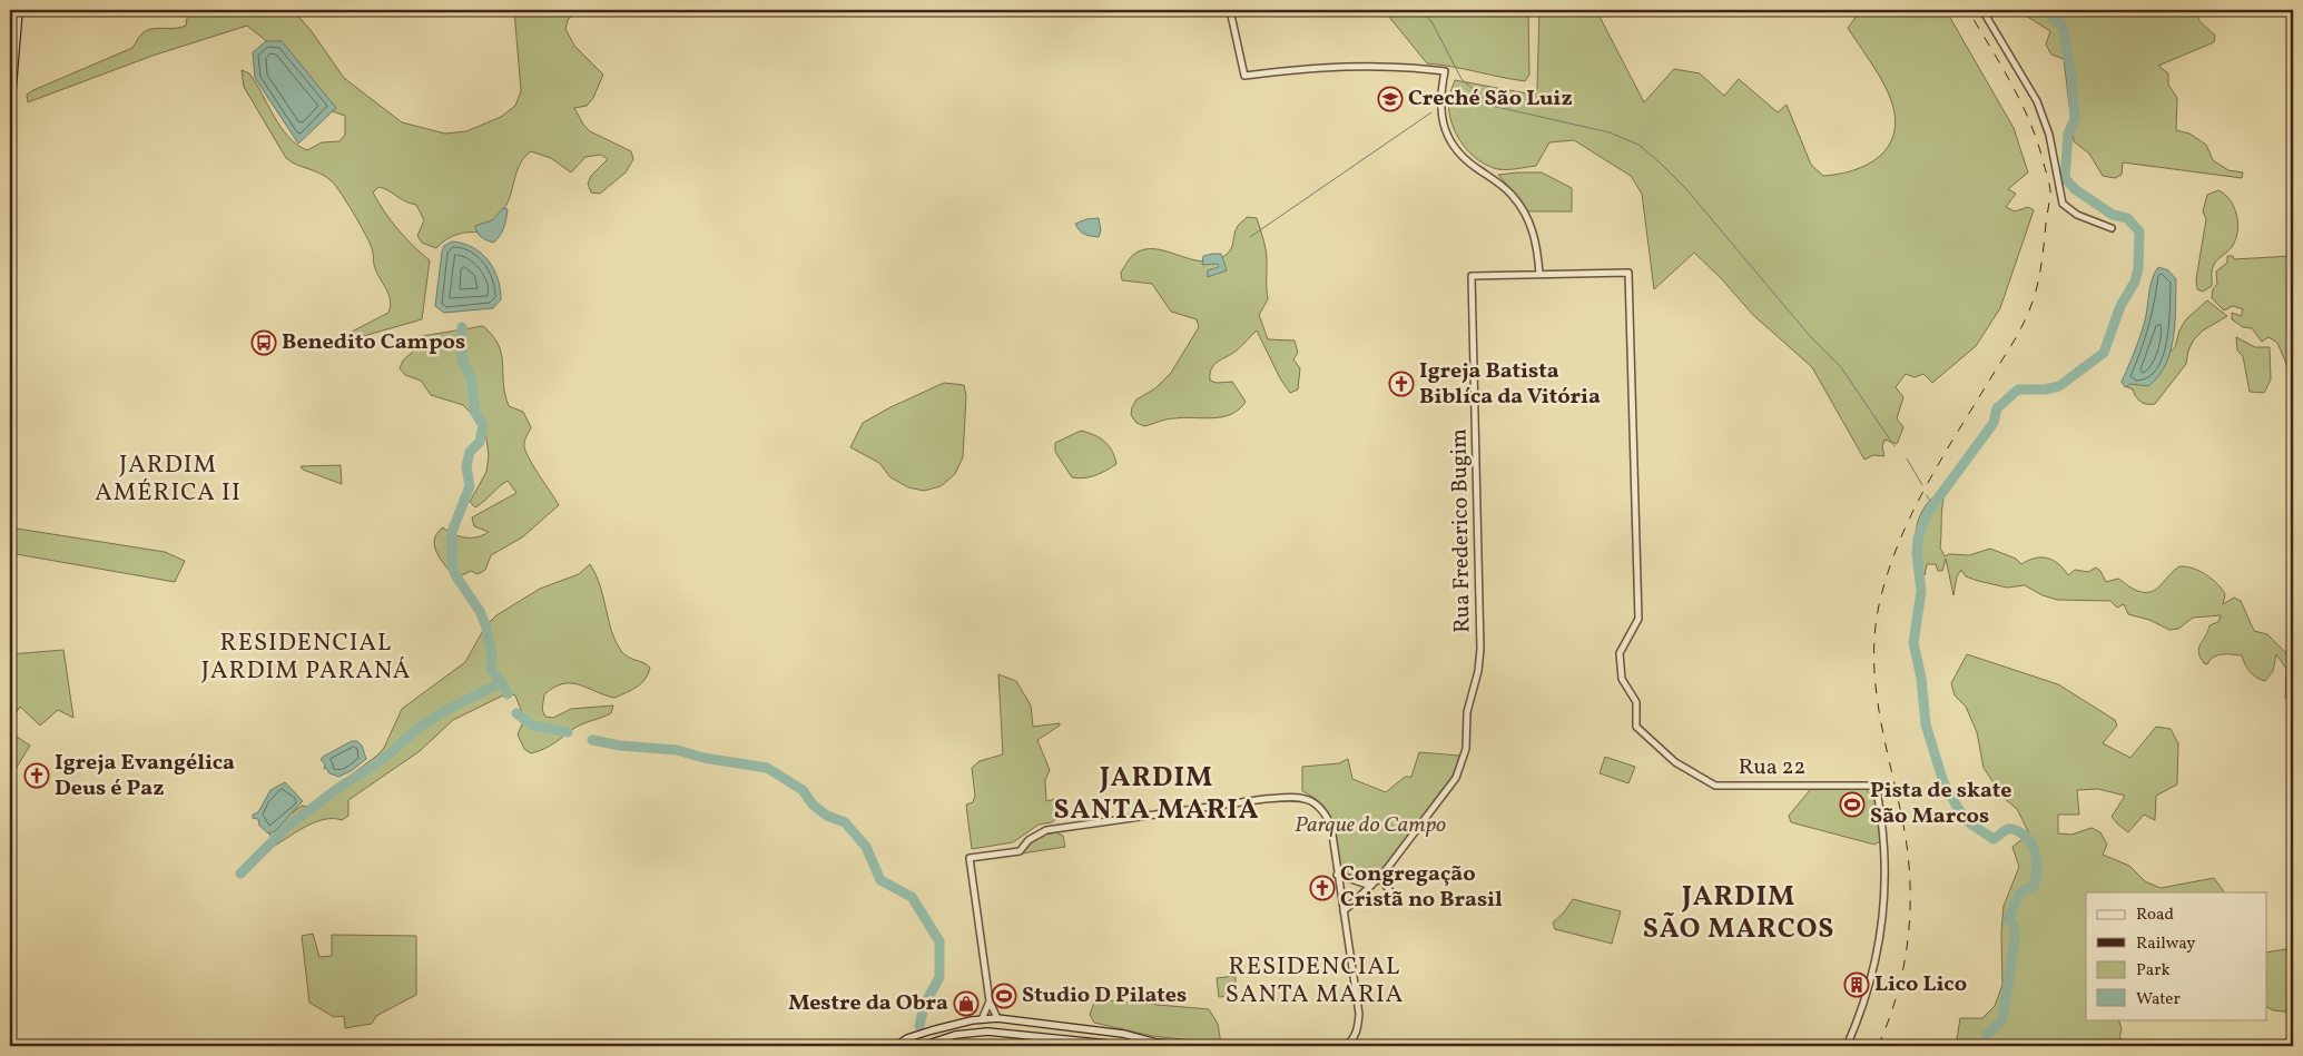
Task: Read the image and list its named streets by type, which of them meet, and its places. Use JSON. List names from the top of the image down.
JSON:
{
  "streets": {
    "street": ["Rua Frederico Bugim", "Rua 22"]
  },
  "crossings": [
    ["Rua Frederico Bugim", "Rua 22"]
  ],
  "districts": [
    "JARDIM AMÉRICA II",
    "RESIDENCIAL JARDIM PARANÁ",
    "JARDIM SANTA MARIA",
    "JARDIM SÃO MARCOS",
    "RESIDENCIAL SANTA MARIA"
  ],
  "parks": ["Parque do Campo"],
  "places": {
    "school or university": ["Creché São Luiz"],
    "bus stop": ["Benedito Campos"],
    "church": ["Igreja Batista Biblíca da Vitória", "Igreja Evangélica Deus é Paz", "Congregação Cristã no Brasil"],
    "sports": ["Pista de skate São Marcos", "Studio D Pilates"],
    "building": ["Lico Lico"],
    "shop": ["Mestre da Obra"]
  },
  "legend": [
    "Road",
    "Railway",
    "Park",
    "Water"
  ]
}
